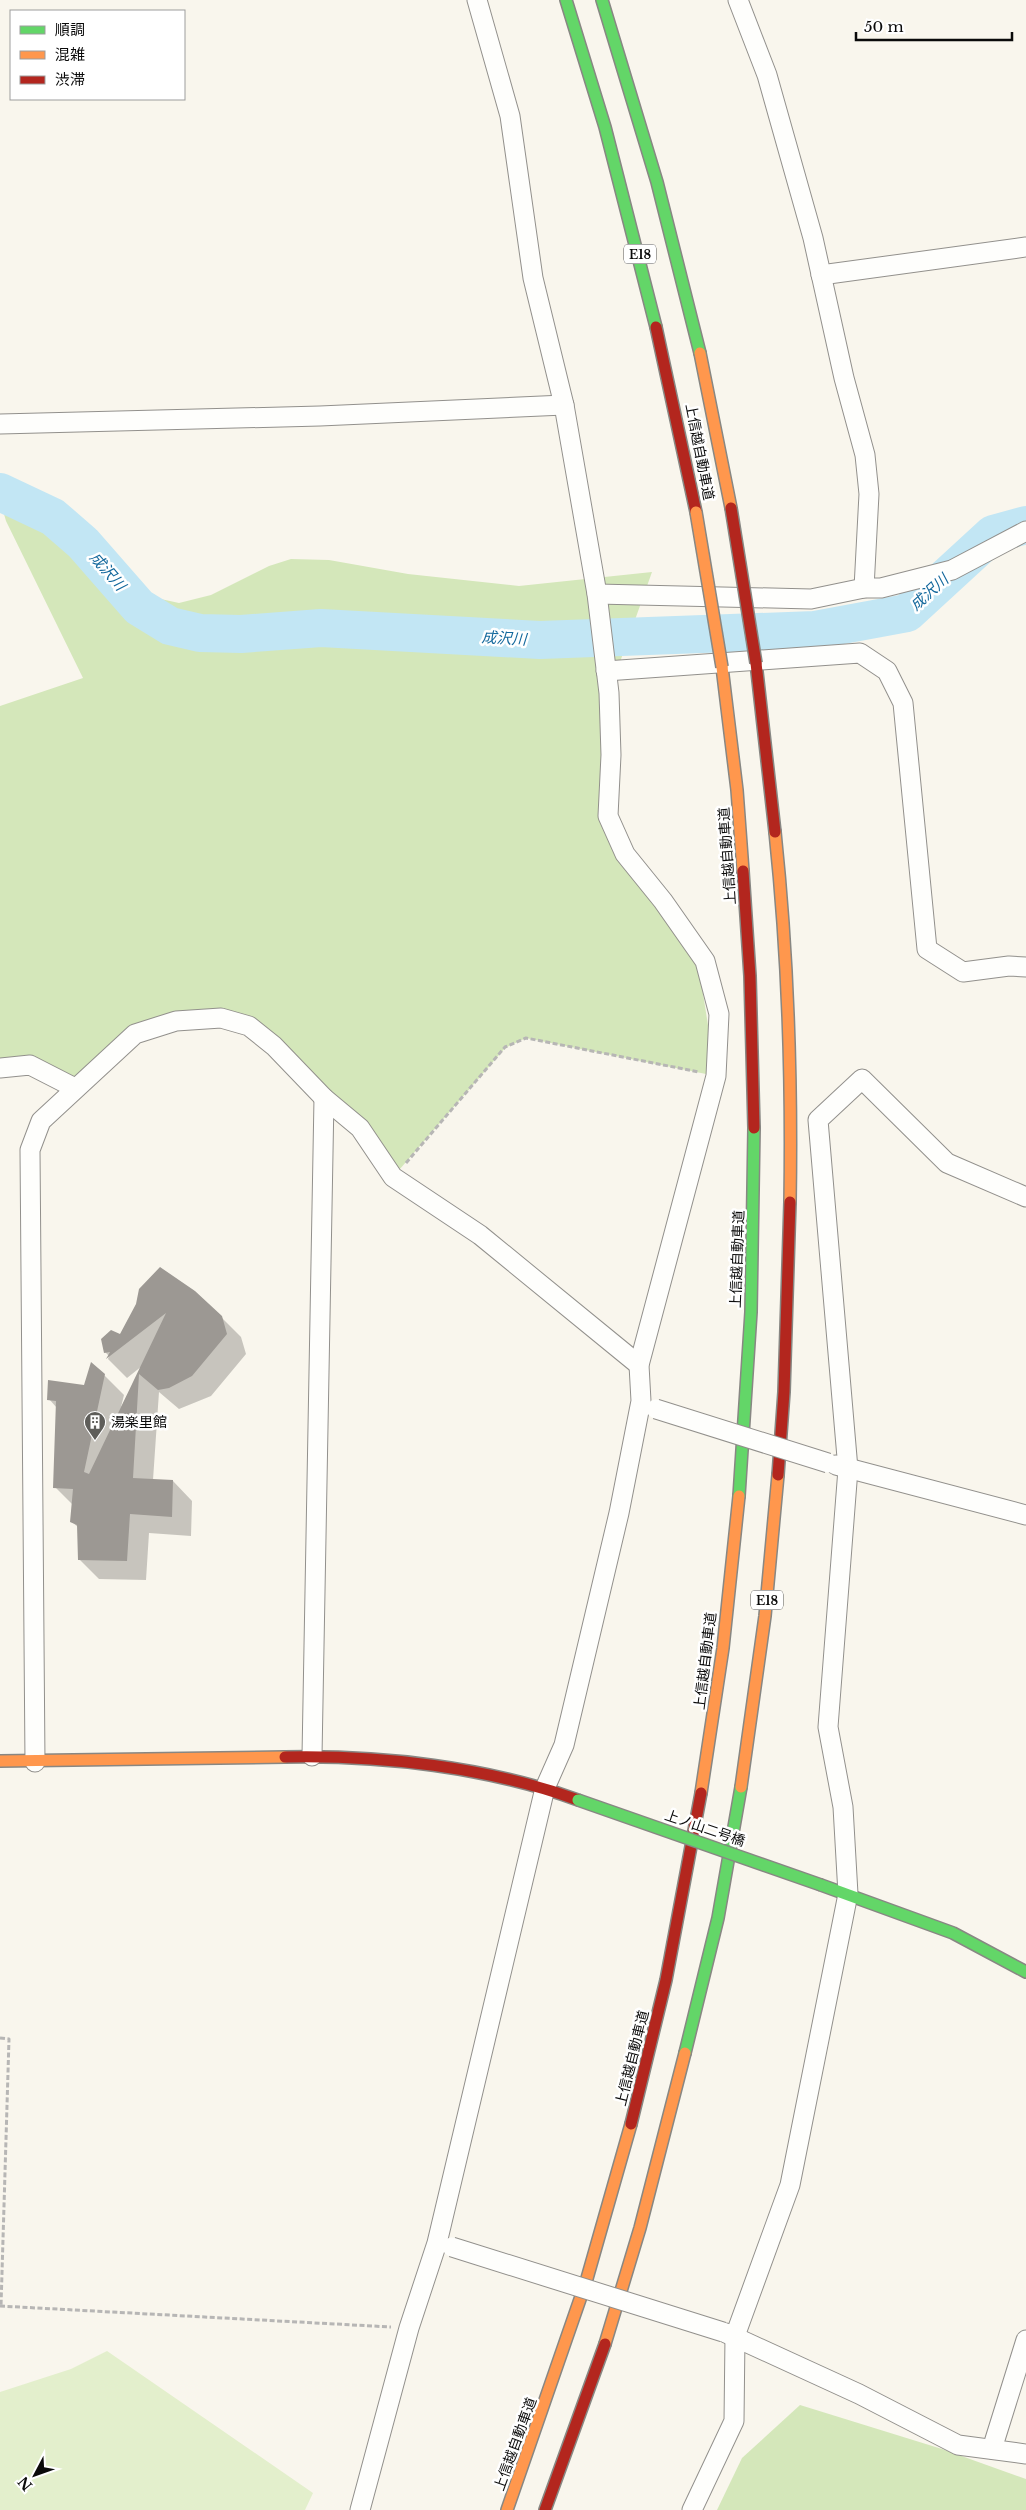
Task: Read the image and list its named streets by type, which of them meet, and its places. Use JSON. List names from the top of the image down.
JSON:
{
  "streets": {
    "main road": ["E18", "上信越自動車道", "上ノ山二号橋"]
  },
  "water": ["成沢川"],
  "places": {
    "building": ["湯楽里館"]
  },
  "legend": ["順調", "混雑", "渋滞"],
  "scale_bar": "50 m",
  "north": "bottom left"
}
